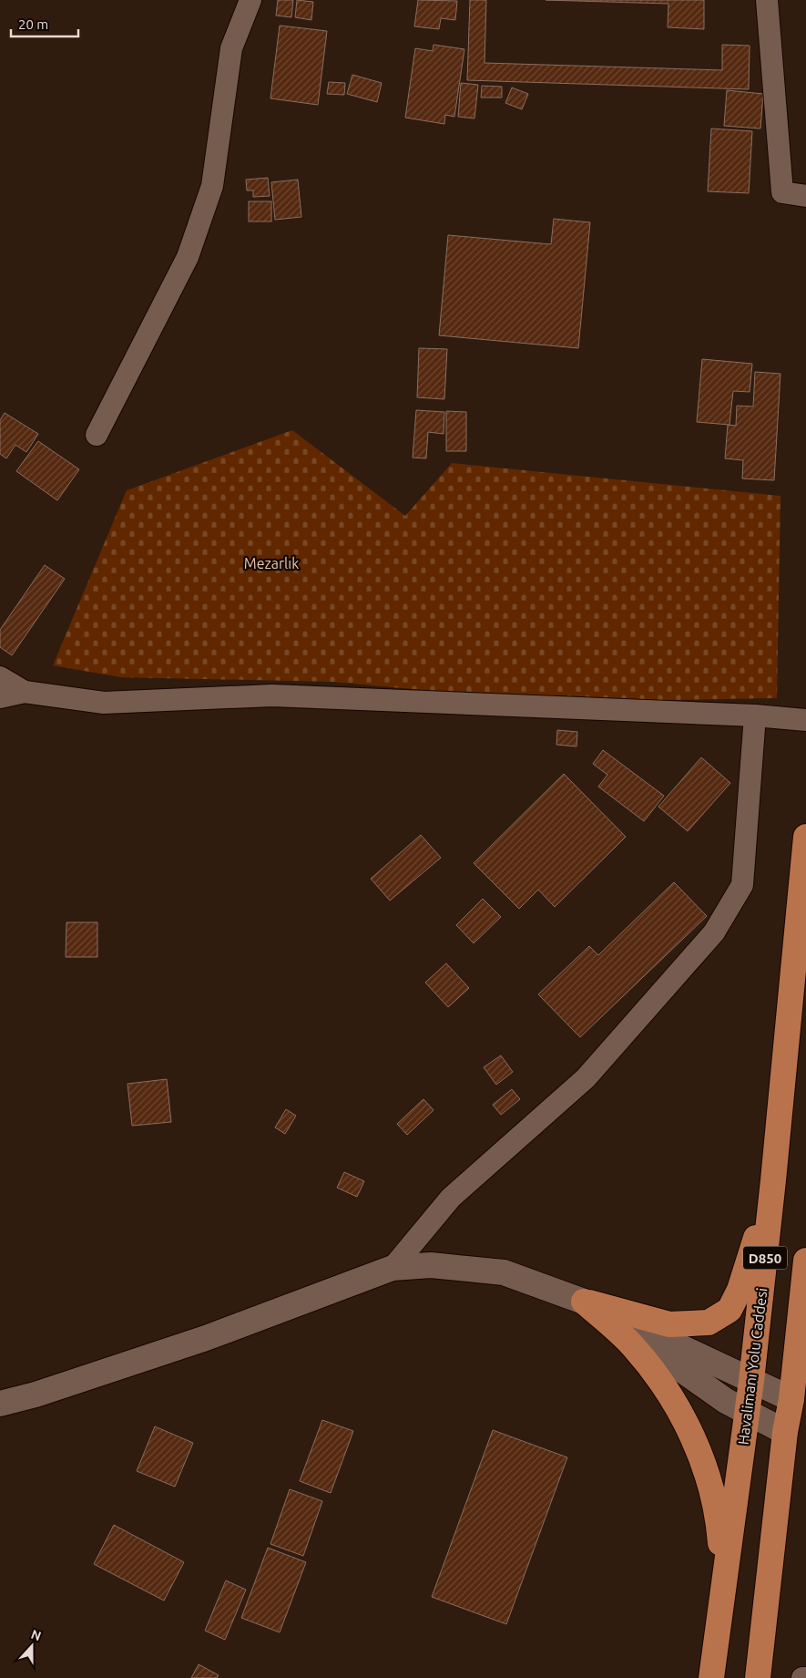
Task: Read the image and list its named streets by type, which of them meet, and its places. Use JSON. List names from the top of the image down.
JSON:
{
  "streets": {
    "highway": ["D850", "Havalimanı Yolu Caddesi"]
  },
  "parks": ["Mezarlık"],
  "scale_bar": "20 m",
  "north": "top"
}
